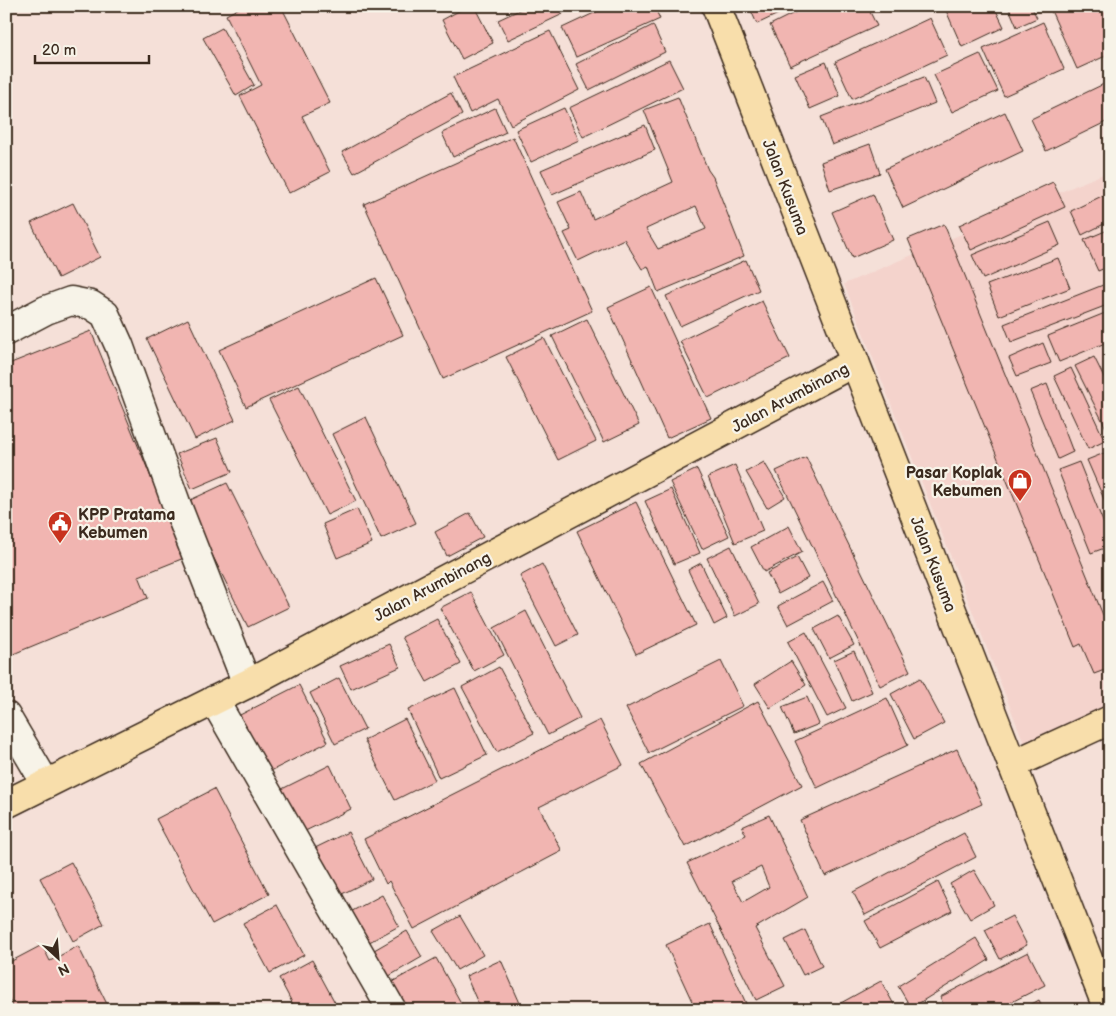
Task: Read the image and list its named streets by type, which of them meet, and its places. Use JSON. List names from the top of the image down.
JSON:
{
  "streets": {
    "main road": ["Jalan Kusuma", "Jalan Arumbinang"]
  },
  "crossings": [
    ["Jalan Kusuma", "Jalan Arumbinang"]
  ],
  "places": {
    "shop": ["Pasar Koplak Kebumen"],
    "public building": ["KPP Pratama Kebumen"]
  },
  "scale_bar": "20 m",
  "north": "bottom right"
}
